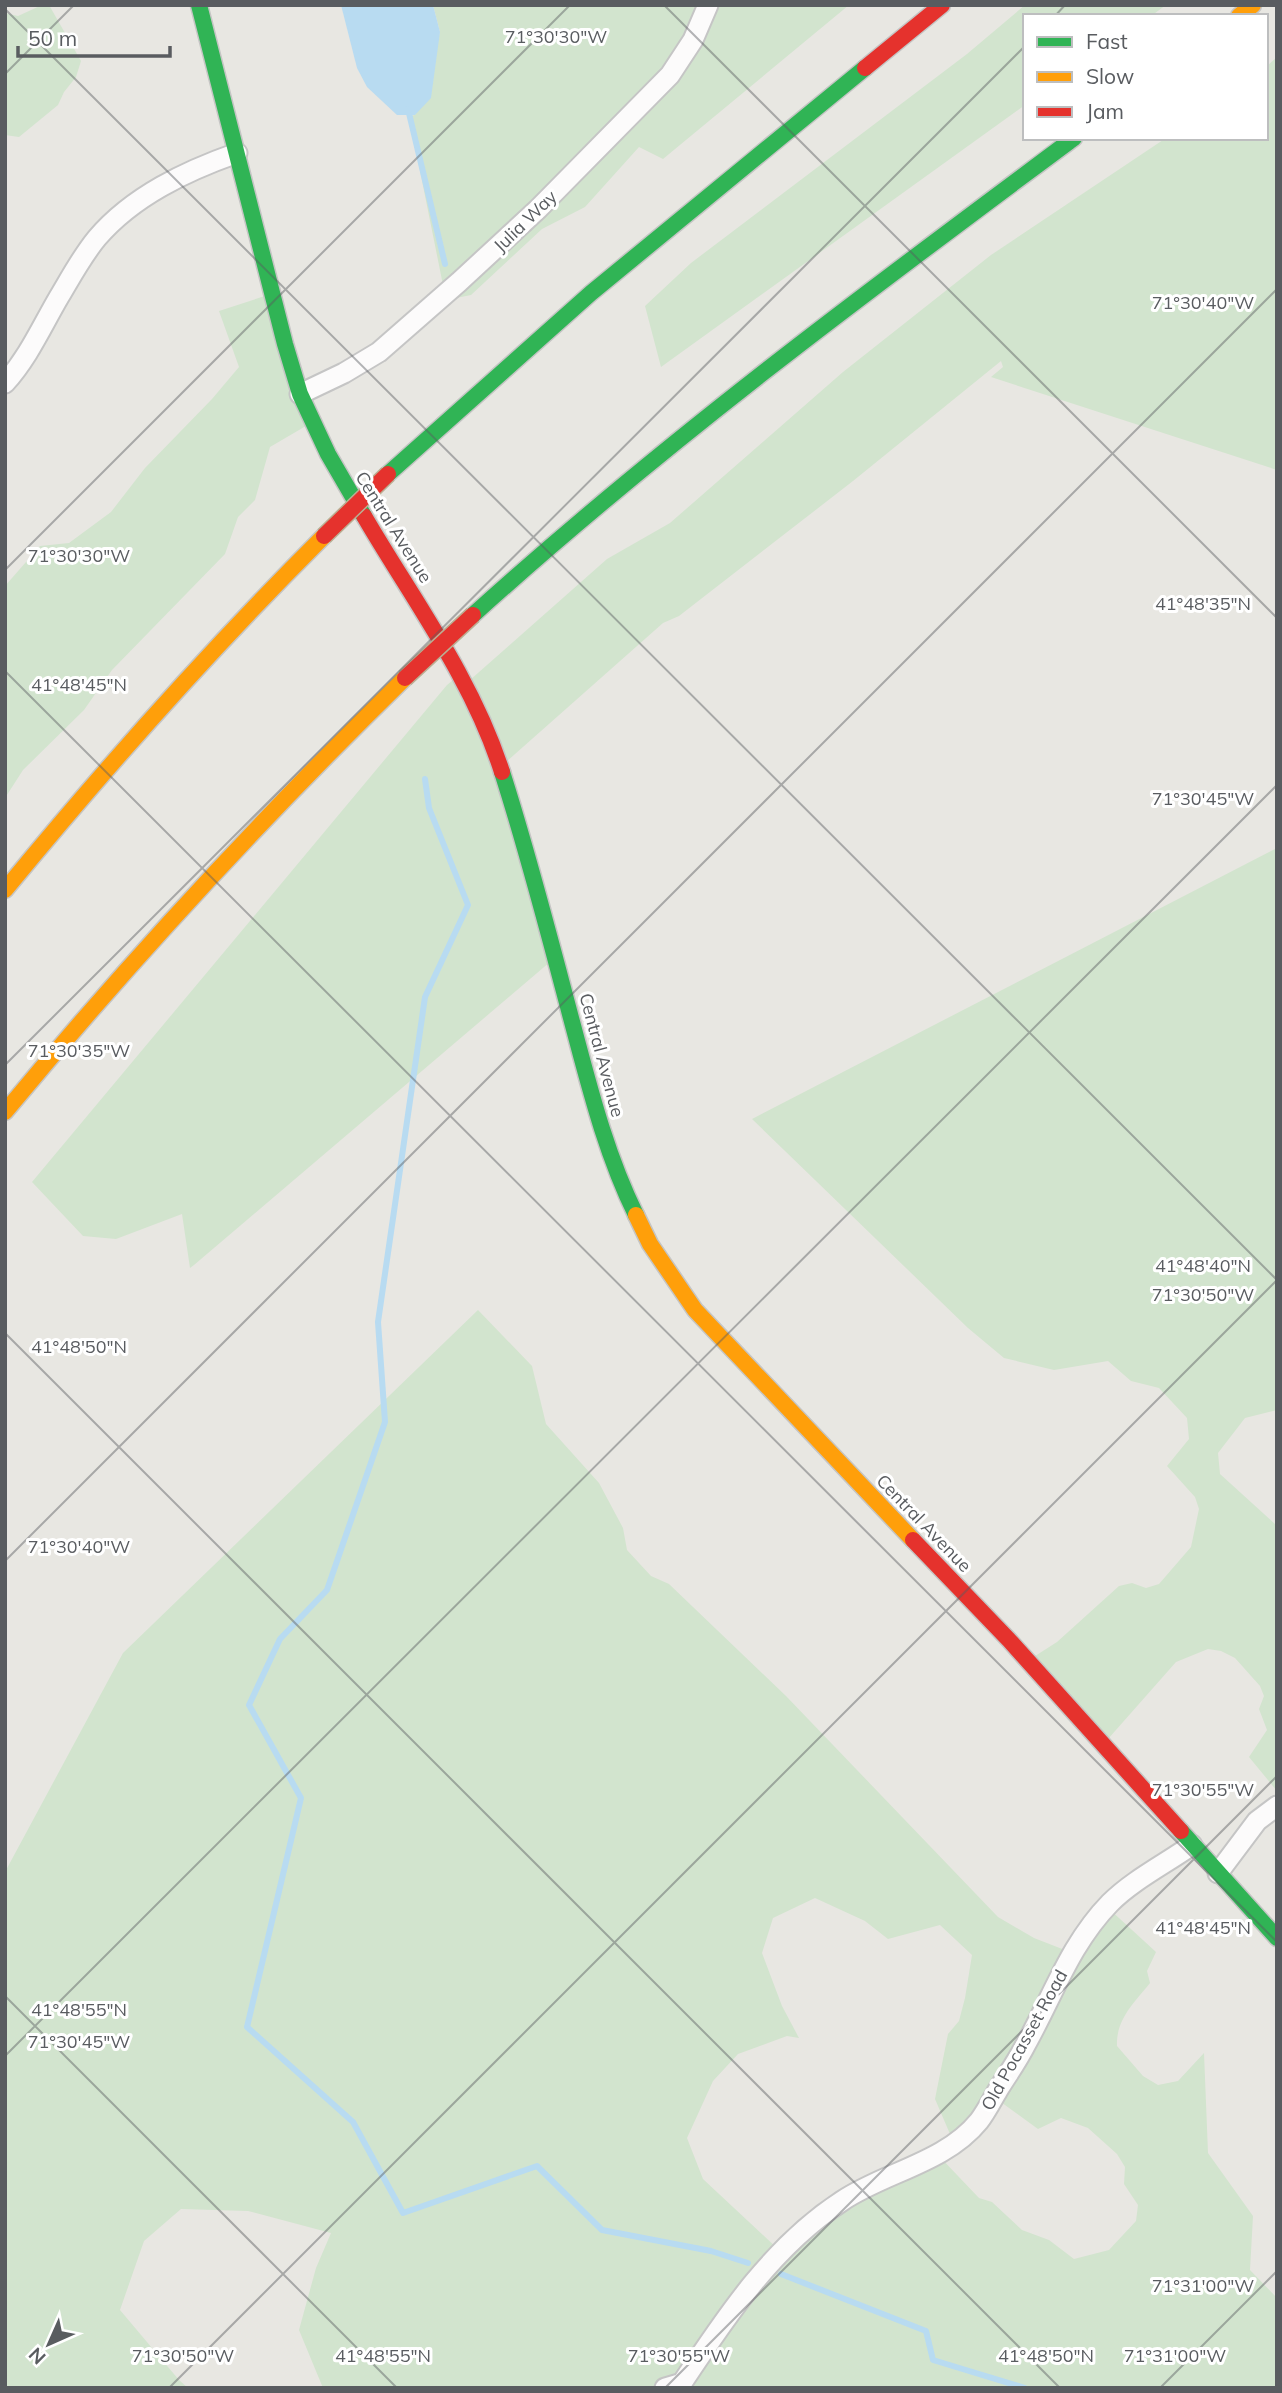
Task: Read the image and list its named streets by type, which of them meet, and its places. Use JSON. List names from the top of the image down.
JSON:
{
  "streets": {
    "main road": ["Central Avenue"],
    "street": ["Julia Way", "Old Pocasset Road"]
  },
  "crossings": [
    ["Julia Way", "Central Avenue"],
    ["Central Avenue", "Old Pocasset Road"]
  ],
  "legend": ["Fast", "Slow", "Jam"],
  "scale_bar": "50 m",
  "north": "bottom left",
  "coordinates": [
    "71°30'30\"W",
    "71°30'40\"W",
    "41°48'35\"N",
    "41°48'45\"N",
    "71°30'45\"W",
    "71°30'35\"W",
    "41°48'40\"N",
    "71°30'50\"W",
    "41°48'50\"N",
    "71°30'55\"W",
    "41°48'55\"N",
    "71°31'00\"W"
  ]
}
